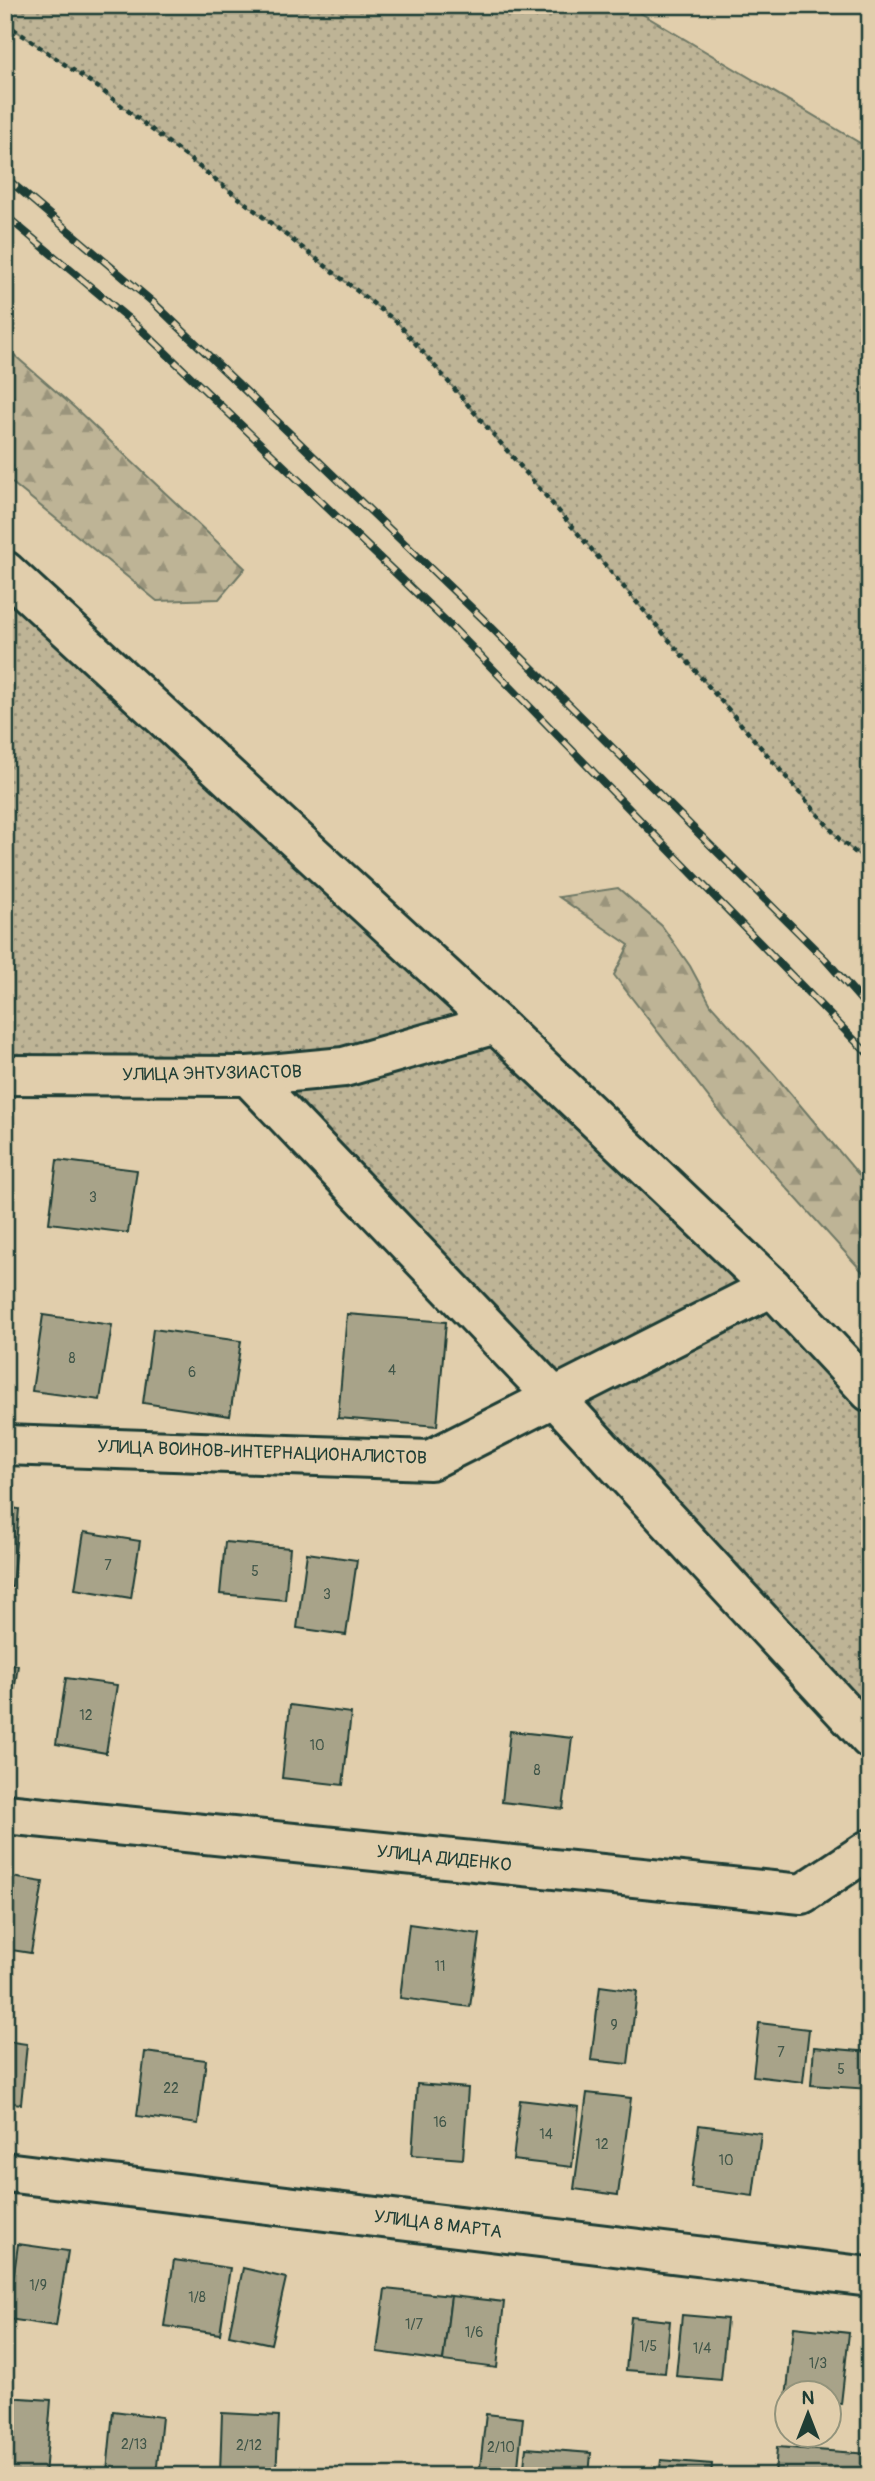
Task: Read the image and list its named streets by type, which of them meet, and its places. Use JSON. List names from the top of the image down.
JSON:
{
  "streets": {
    "street": [
      "УЛИЦА ЭНТУЗИАСТОВ",
      "УЛИЦА ВОИНОВ-ИНТЕРНАЦИОНАЛИСТОВ",
      "УЛИЦА ДИДЕНКО",
      "УЛИЦА 8 МАРТА"
    ]
  },
  "house_numbers": [
    "3",
    "8",
    "4",
    "6",
    "7",
    "5",
    "3",
    "12",
    "10",
    "8",
    "11",
    "9",
    "7",
    "5",
    "22",
    "16",
    "14",
    "12",
    "10",
    "1/9",
    "1/8",
    "1/7",
    "1/6",
    "1/5",
    "1/4",
    "1/3",
    "2/13",
    "2/12",
    "2/10"
  ],
  "north": "top"
}
